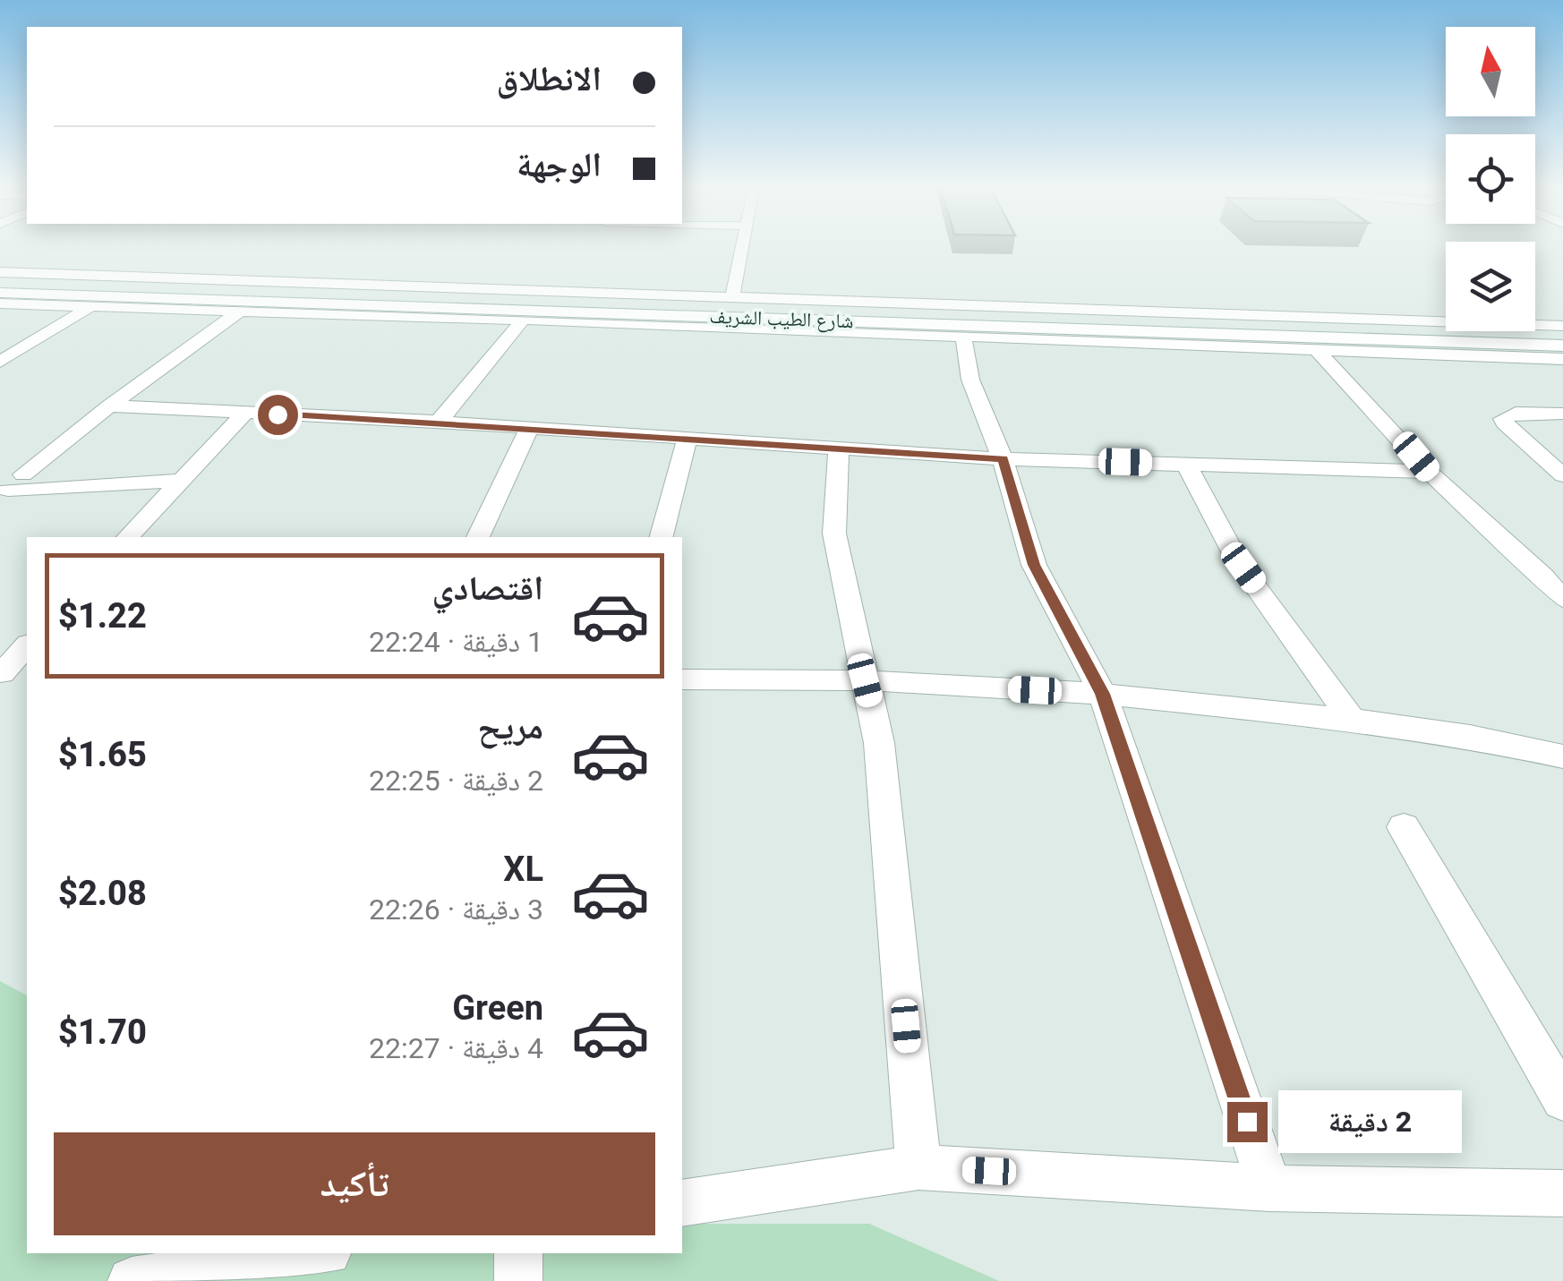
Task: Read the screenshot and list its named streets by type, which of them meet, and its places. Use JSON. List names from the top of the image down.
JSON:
{
  "streets": {
    "street": ["شارع الطيب الشريف"]
  },
  "north": "top",
  "page": {
    "banner": ["الانطلاق", "الوجهة"],
    "list": [
      {
        "name": "اقتصادي",
        "note": "1 دقيقة · 22:24",
        "value": "$1.22"
      },
      {
        "name": "مريح",
        "note": "2 دقيقة · 22:25",
        "value": "$1.65"
      },
      {
        "name": "XL",
        "note": "3 دقيقة · 22:26",
        "value": "$2.08"
      },
      {
        "name": "Green",
        "note": "4 دقيقة · 22:27",
        "value": "$1.70"
      }
    ],
    "bubble": "2 دقيقة",
    "buttons": "تأكيد"
  }
}
